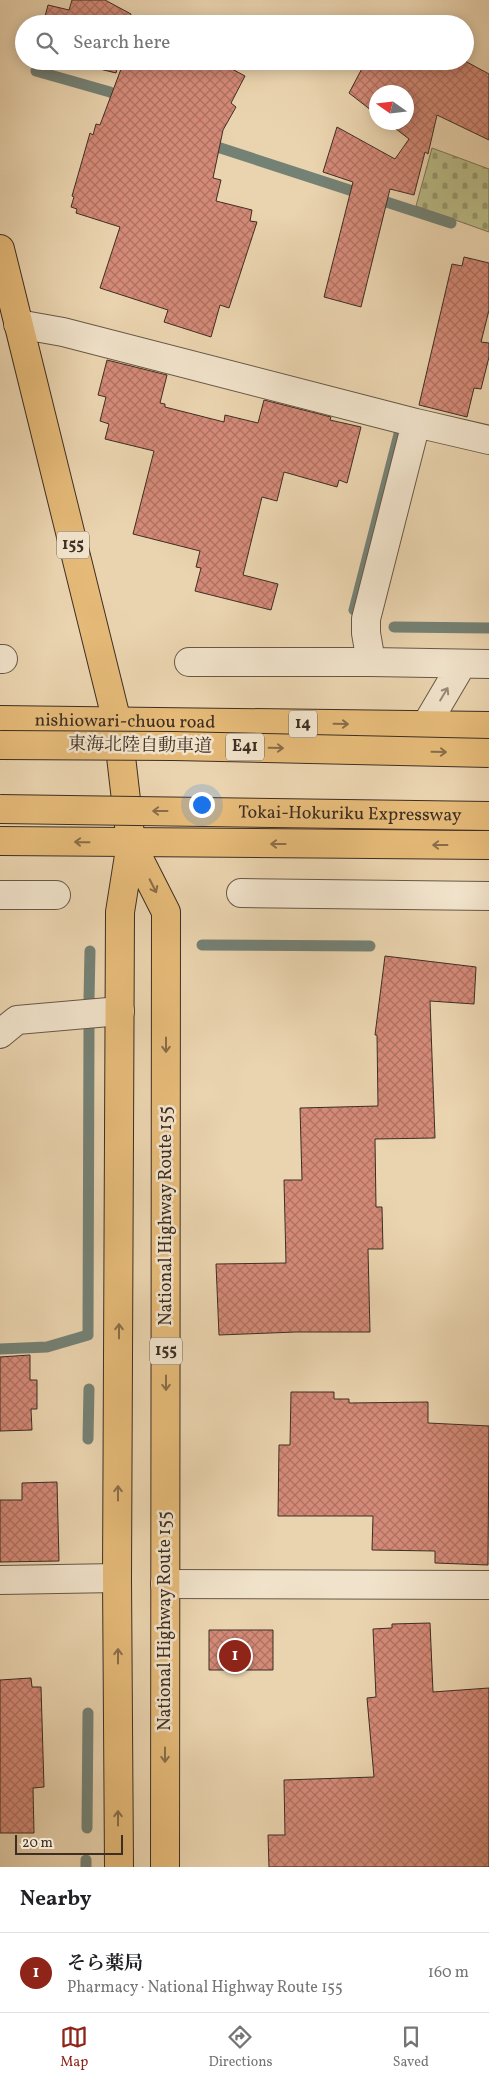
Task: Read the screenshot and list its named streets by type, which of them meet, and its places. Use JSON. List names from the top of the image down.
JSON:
{
  "streets": {
    "main road": [
      "155",
      "nishiowari-chuou road",
      "14",
      "東海北陸自動車道",
      "E41",
      "Tokai-Hokuriku Expressway",
      "National Highway Route 155"
    ]
  },
  "crossings": [
    ["nishiowari-chuou road", "National Highway Route 155"]
  ],
  "scale_bar": "20 m",
  "north": "left",
  "page": {
    "search": "Search here",
    "pins": "1",
    "scale": "20 m",
    "heading": "Nearby",
    "list": [
      {
        "mark": "1",
        "name": "そら薬局",
        "note": "Pharmacy · National Highway Route 155",
        "value": "160 m"
      }
    ],
    "nav": ["Map", "Directions", "Saved"]
  }
}
